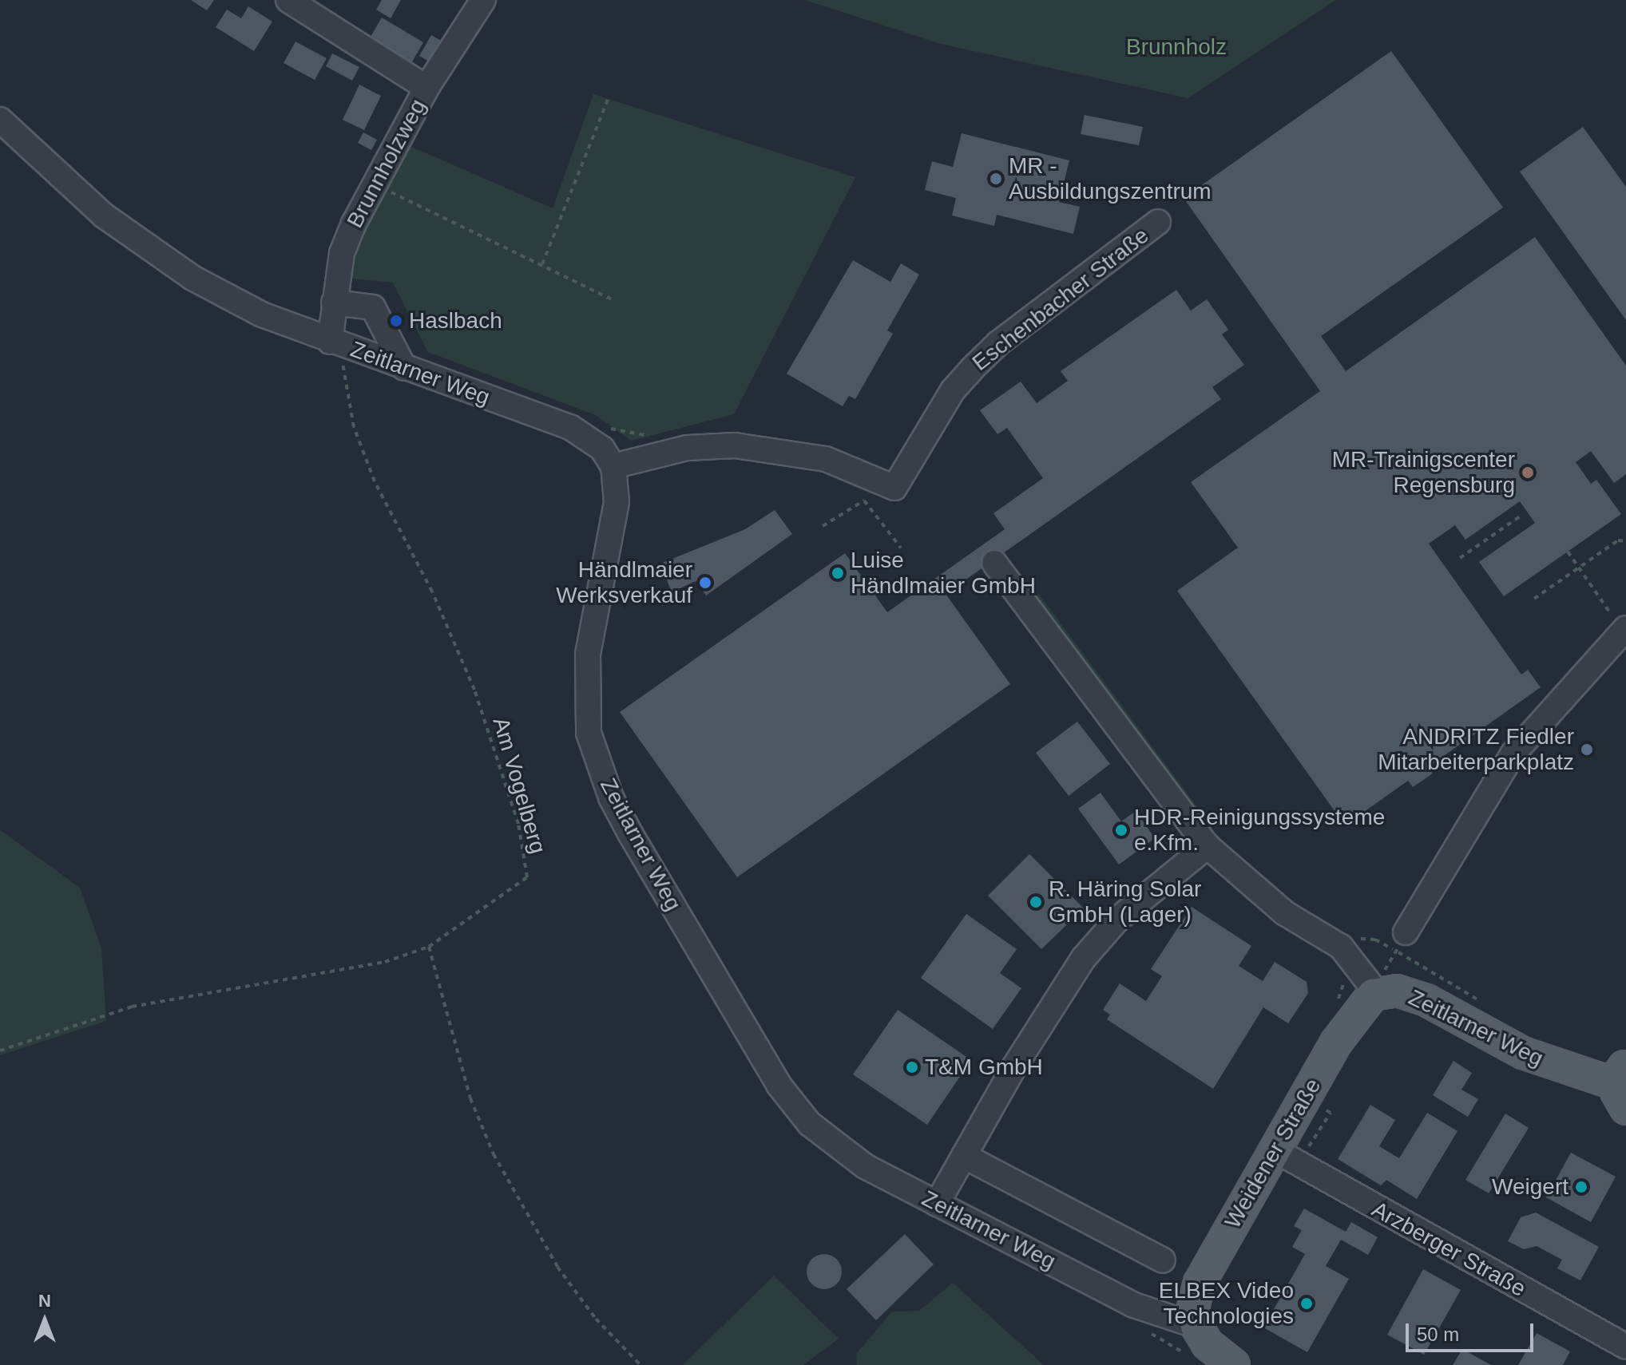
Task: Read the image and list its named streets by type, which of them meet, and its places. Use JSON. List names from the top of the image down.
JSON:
{
  "streets": {
    "main road": ["Zeitlarner Weg", "Weidener Straße"],
    "street": ["Brunnholzweg", "Eschenbacher Straße", "Arzberger Straße"],
    "path": ["Am Vogelberg"]
  },
  "crossings": [
    ["Brunnholzweg", "Zeitlarner Weg"],
    ["Brunnholzweg", "Am Vogelberg"],
    ["Eschenbacher Straße", "Zeitlarner Weg"],
    ["Zeitlarner Weg", "Am Vogelberg"],
    ["Zeitlarner Weg", "Weidener Straße"],
    ["Weidener Straße", "Arzberger Straße"]
  ],
  "parks": ["Brunnholz"],
  "places": [
    "MR - Ausbildungszentrum",
    "Haslbach",
    "MR-Trainigscenter Regensburg",
    "Luise Händlmaier GmbH",
    "Händlmaier Werksverkauf",
    "ANDRITZ Fiedler Mitarbeiterparkplatz",
    "HDR-Reinigungssysteme e.Kfm.",
    "R. Häring Solar GmbH (Lager)",
    "T&M GmbH",
    "Weigert",
    "ELBEX Video Technologies"
  ],
  "scale_bar": "50 m",
  "north": "top"
}
